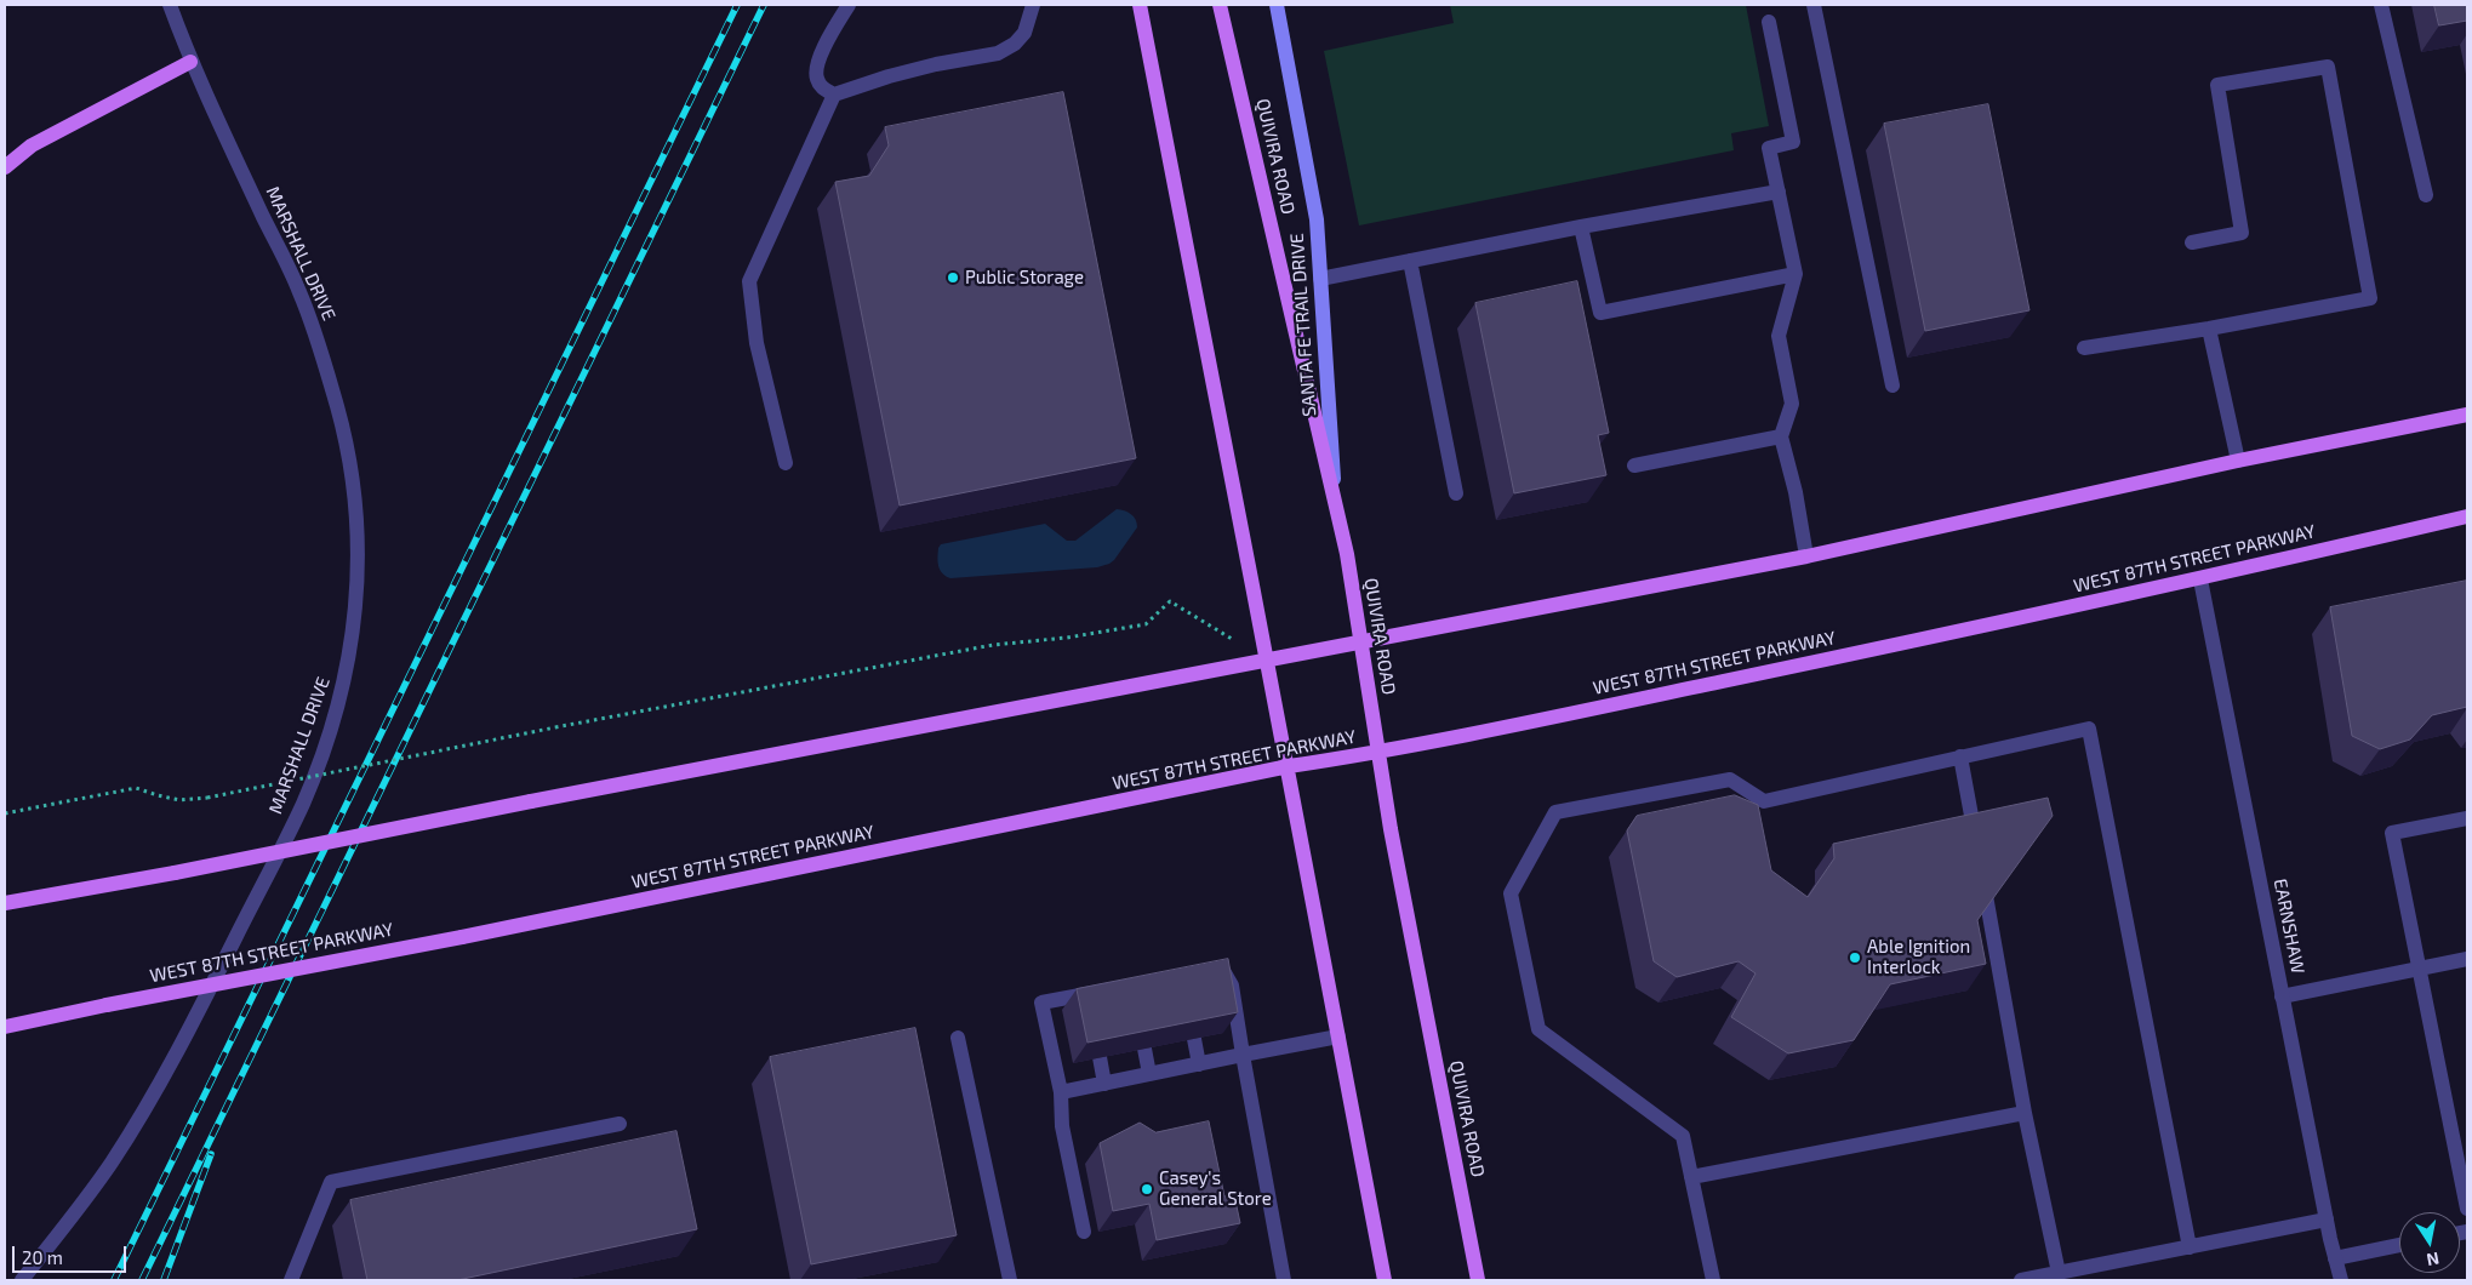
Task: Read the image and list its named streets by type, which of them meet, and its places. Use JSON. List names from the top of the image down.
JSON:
{
  "streets": {
    "main road": ["QUIVIRA ROAD", "SANTA FE TRAIL DRIVE", "WEST 87TH STREET PARKWAY"],
    "street": ["MARSHALL DRIVE", "EARNSHAW"]
  },
  "crossings": [
    ["QUIVIRA ROAD", "SANTA FE TRAIL DRIVE"],
    ["QUIVIRA ROAD", "WEST 87TH STREET PARKWAY"],
    ["WEST 87TH STREET PARKWAY", "EARNSHAW"]
  ],
  "places": ["Public Storage", "Able Ignition Interlock", "Casey's General Store"],
  "scale_bar": "20 m",
  "north": "bottom"
}
